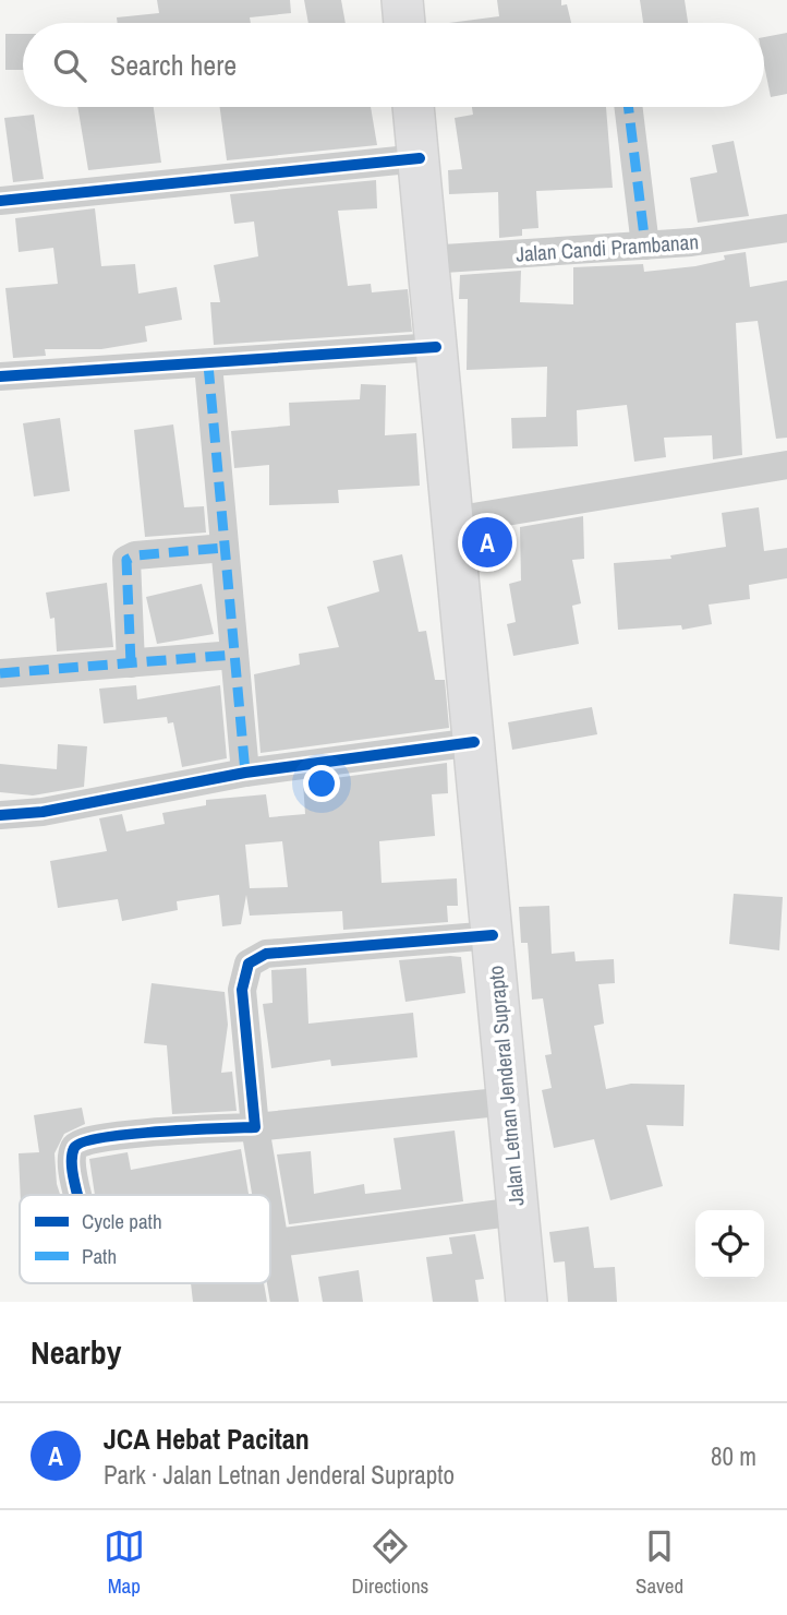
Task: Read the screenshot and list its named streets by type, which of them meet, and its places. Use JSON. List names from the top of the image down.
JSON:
{
  "streets": {
    "main road": ["Jalan Letnan Jenderal Suprapto"],
    "street": ["Jalan Candi Prambanan"]
  },
  "crossings": [
    ["Jalan Candi Prambanan", "Jalan Letnan Jenderal Suprapto"]
  ],
  "legend": ["Cycle path", "Path"],
  "page": {
    "search": "Search here",
    "pins": "A",
    "heading": "Nearby",
    "list": [
      {
        "mark": "A",
        "name": "JCA Hebat Pacitan",
        "note": "Park · Jalan Letnan Jenderal Suprapto",
        "value": "80 m"
      }
    ],
    "nav": ["Map", "Directions", "Saved"]
  }
}
